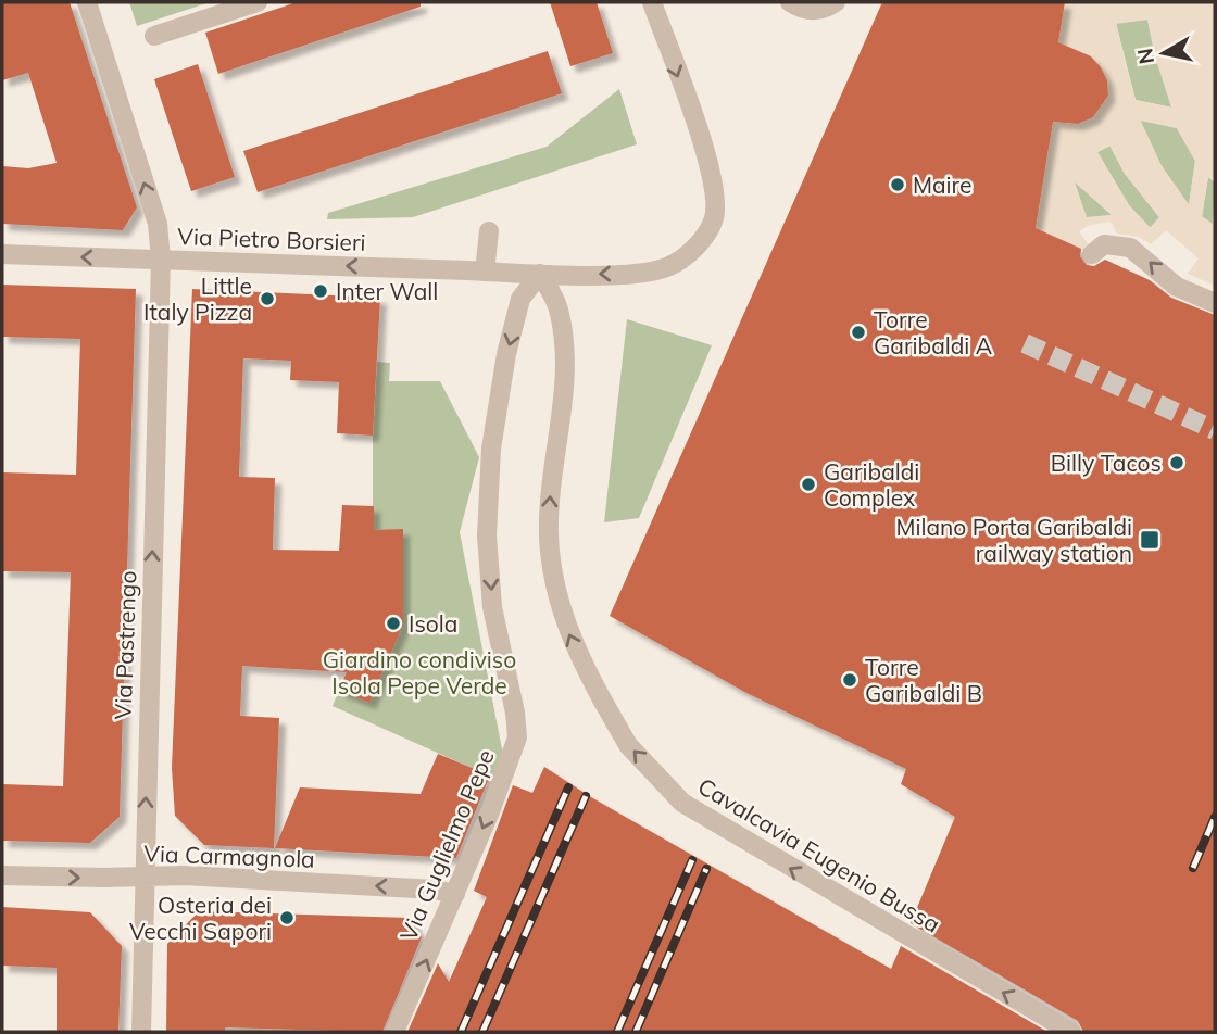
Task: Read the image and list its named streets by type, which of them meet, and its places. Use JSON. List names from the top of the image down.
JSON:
{
  "streets": {
    "street": [
      "Via Pietro Borsieri",
      "Via Pastrengo",
      "Via Guglielmo Pepe",
      "Cavalcavia Eugenio Bussa",
      "Via Carmagnola"
    ]
  },
  "crossings": [
    ["Via Pietro Borsieri", "Via Pastrengo"],
    ["Via Pietro Borsieri", "Via Guglielmo Pepe"],
    ["Via Pietro Borsieri", "Cavalcavia Eugenio Bussa"],
    ["Via Pastrengo", "Via Carmagnola"],
    ["Via Guglielmo Pepe", "Cavalcavia Eugenio Bussa"],
    ["Via Guglielmo Pepe", "Via Carmagnola"]
  ],
  "one_way": ["Via Pastrengo", "Cavalcavia Eugenio Bussa"],
  "parks": ["Giardino condiviso Isola Pepe Verde"],
  "places": {
    "other": [
      "Maire",
      "Inter Wall",
      "Little Italy Pizza",
      "Torre Garibaldi A",
      "Billy Tacos",
      "Garibaldi Complex",
      "Isola",
      "Torre Garibaldi B",
      "Osteria dei Vecchi Sapori"
    ],
    "transit": ["Milano Porta Garibaldi railway station"]
  },
  "north": "left"
}
